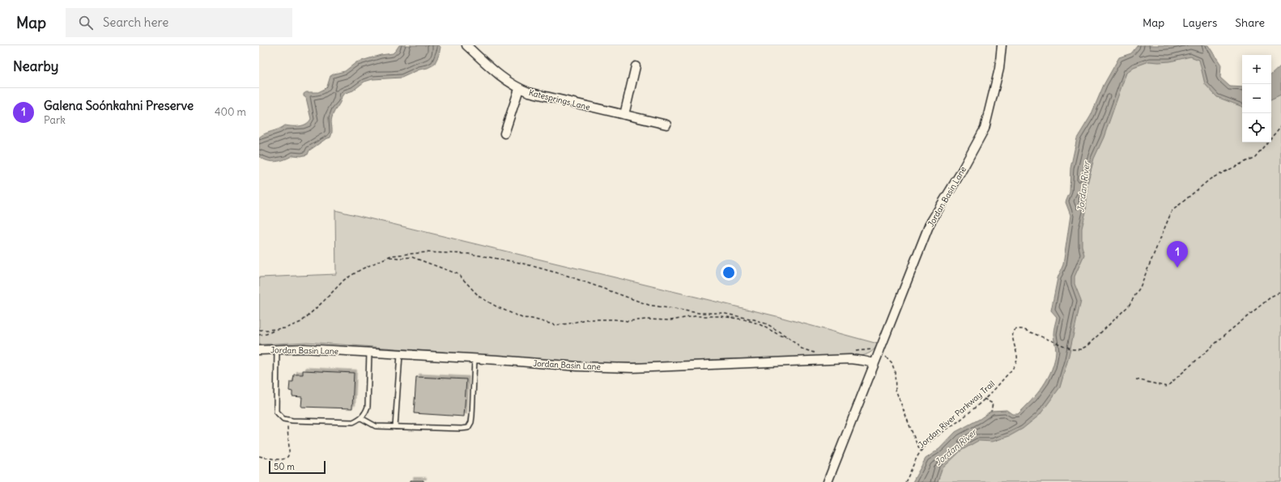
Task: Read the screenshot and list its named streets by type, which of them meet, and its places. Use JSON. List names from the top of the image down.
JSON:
{
  "streets": {
    "street": ["Katesprings Lane", "Jordan Basin Lane"],
    "path": ["Jordan River Parkway Trail"]
  },
  "water": ["Jordan River"],
  "scale_bar": "50 m",
  "page": {
    "header": "Map",
    "search": "Search here",
    "nav": ["Map", "Layers", "Share"],
    "heading": "Nearby",
    "map_buttons": ["+", "−"],
    "list": [
      {
        "mark": "1",
        "name": "Galena Soónkahni Preserve",
        "note": "Park",
        "value": "400 m"
      }
    ],
    "pins": "1",
    "scale": "50 m"
  }
}
